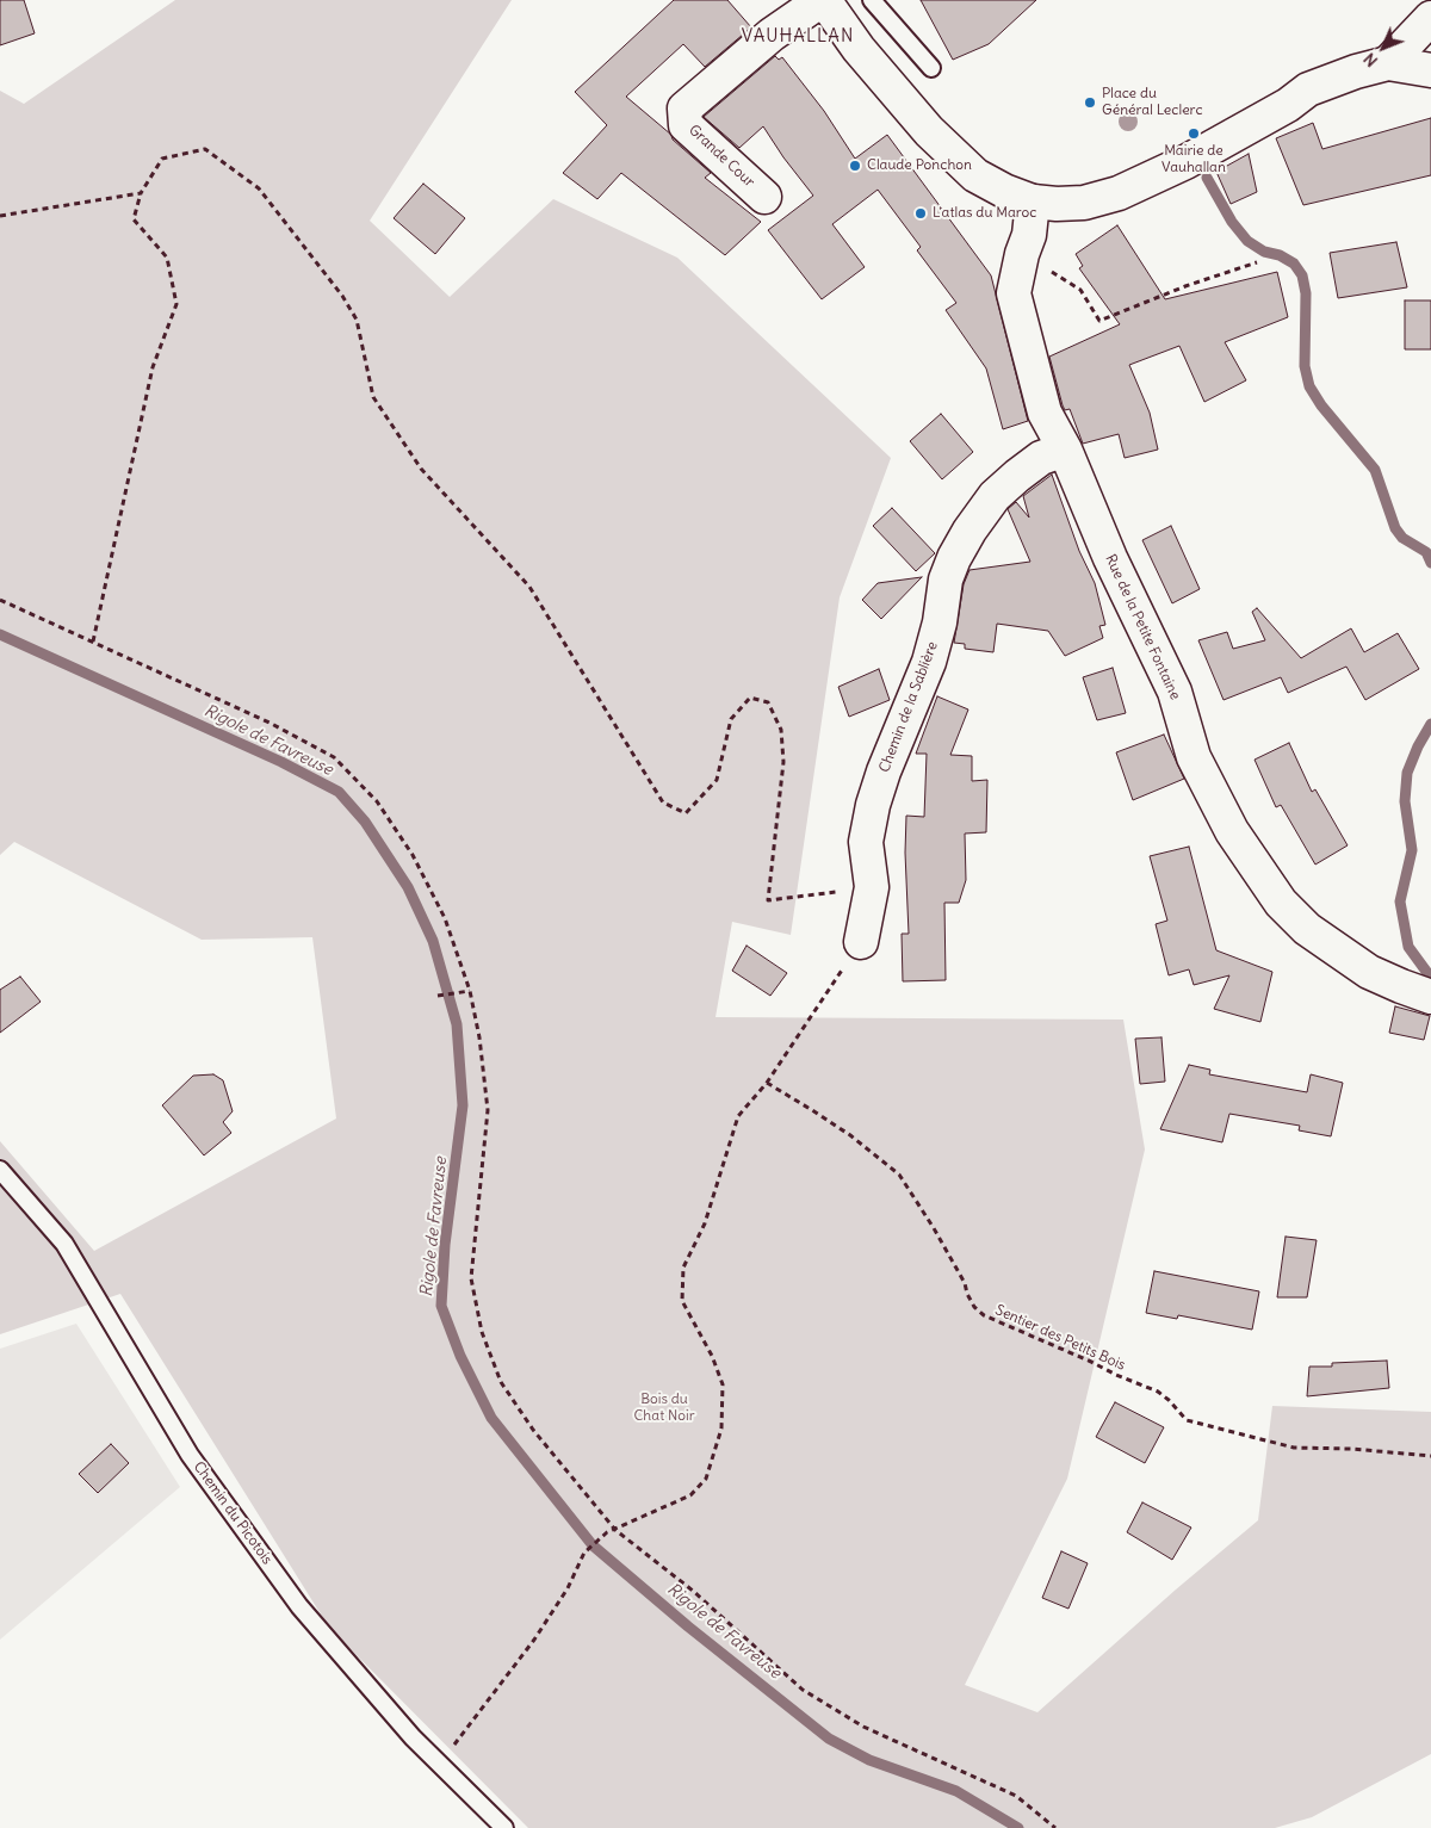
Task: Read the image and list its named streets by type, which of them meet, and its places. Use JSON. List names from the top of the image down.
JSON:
{
  "streets": {
    "street": ["Grande Cour", "Rue de la Petite Fontaine", "Chemin de la Sablière"],
    "lane": ["Chemin du Picotois"],
    "path": ["Sentier des Petits Bois"]
  },
  "crossings": [
    ["Rue de la Petite Fontaine", "Chemin de la Sablière"]
  ],
  "districts": ["VAUHALLAN"],
  "water": ["Rigole de Favreuse"],
  "parks": ["Bois du Chat Noir"],
  "places": [
    "Place du Général Leclerc",
    "Mairie de Vauhallan",
    "Claude Ponchon",
    "L'atlas du Maroc"
  ],
  "north": "bottom left"
}
